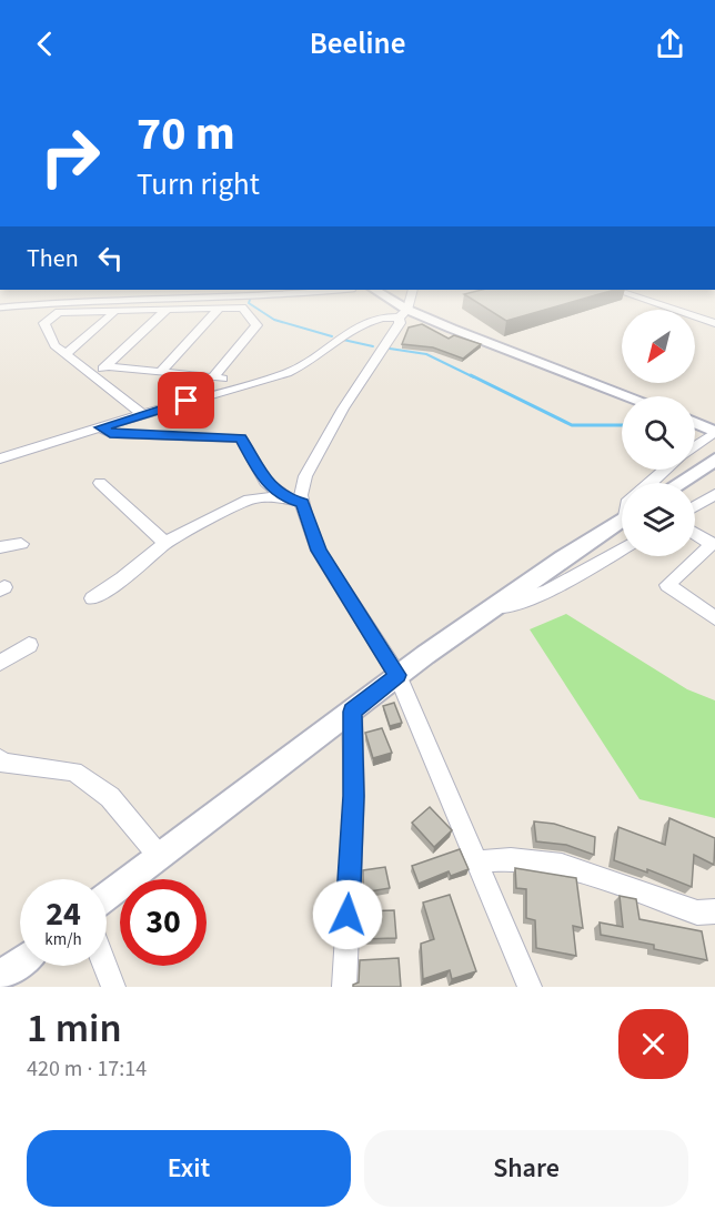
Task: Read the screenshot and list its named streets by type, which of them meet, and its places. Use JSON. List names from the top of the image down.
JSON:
{
  "north": "bottom left",
  "page": {
    "header": "Beeline",
    "turn": ["70 m", "Turn right"],
    "then": "Then",
    "speed": "24 km/h",
    "limit": "30",
    "heading": ["1 min", "420 m · 17:14"],
    "buttons": ["Exit", "Share"]
  }
}
